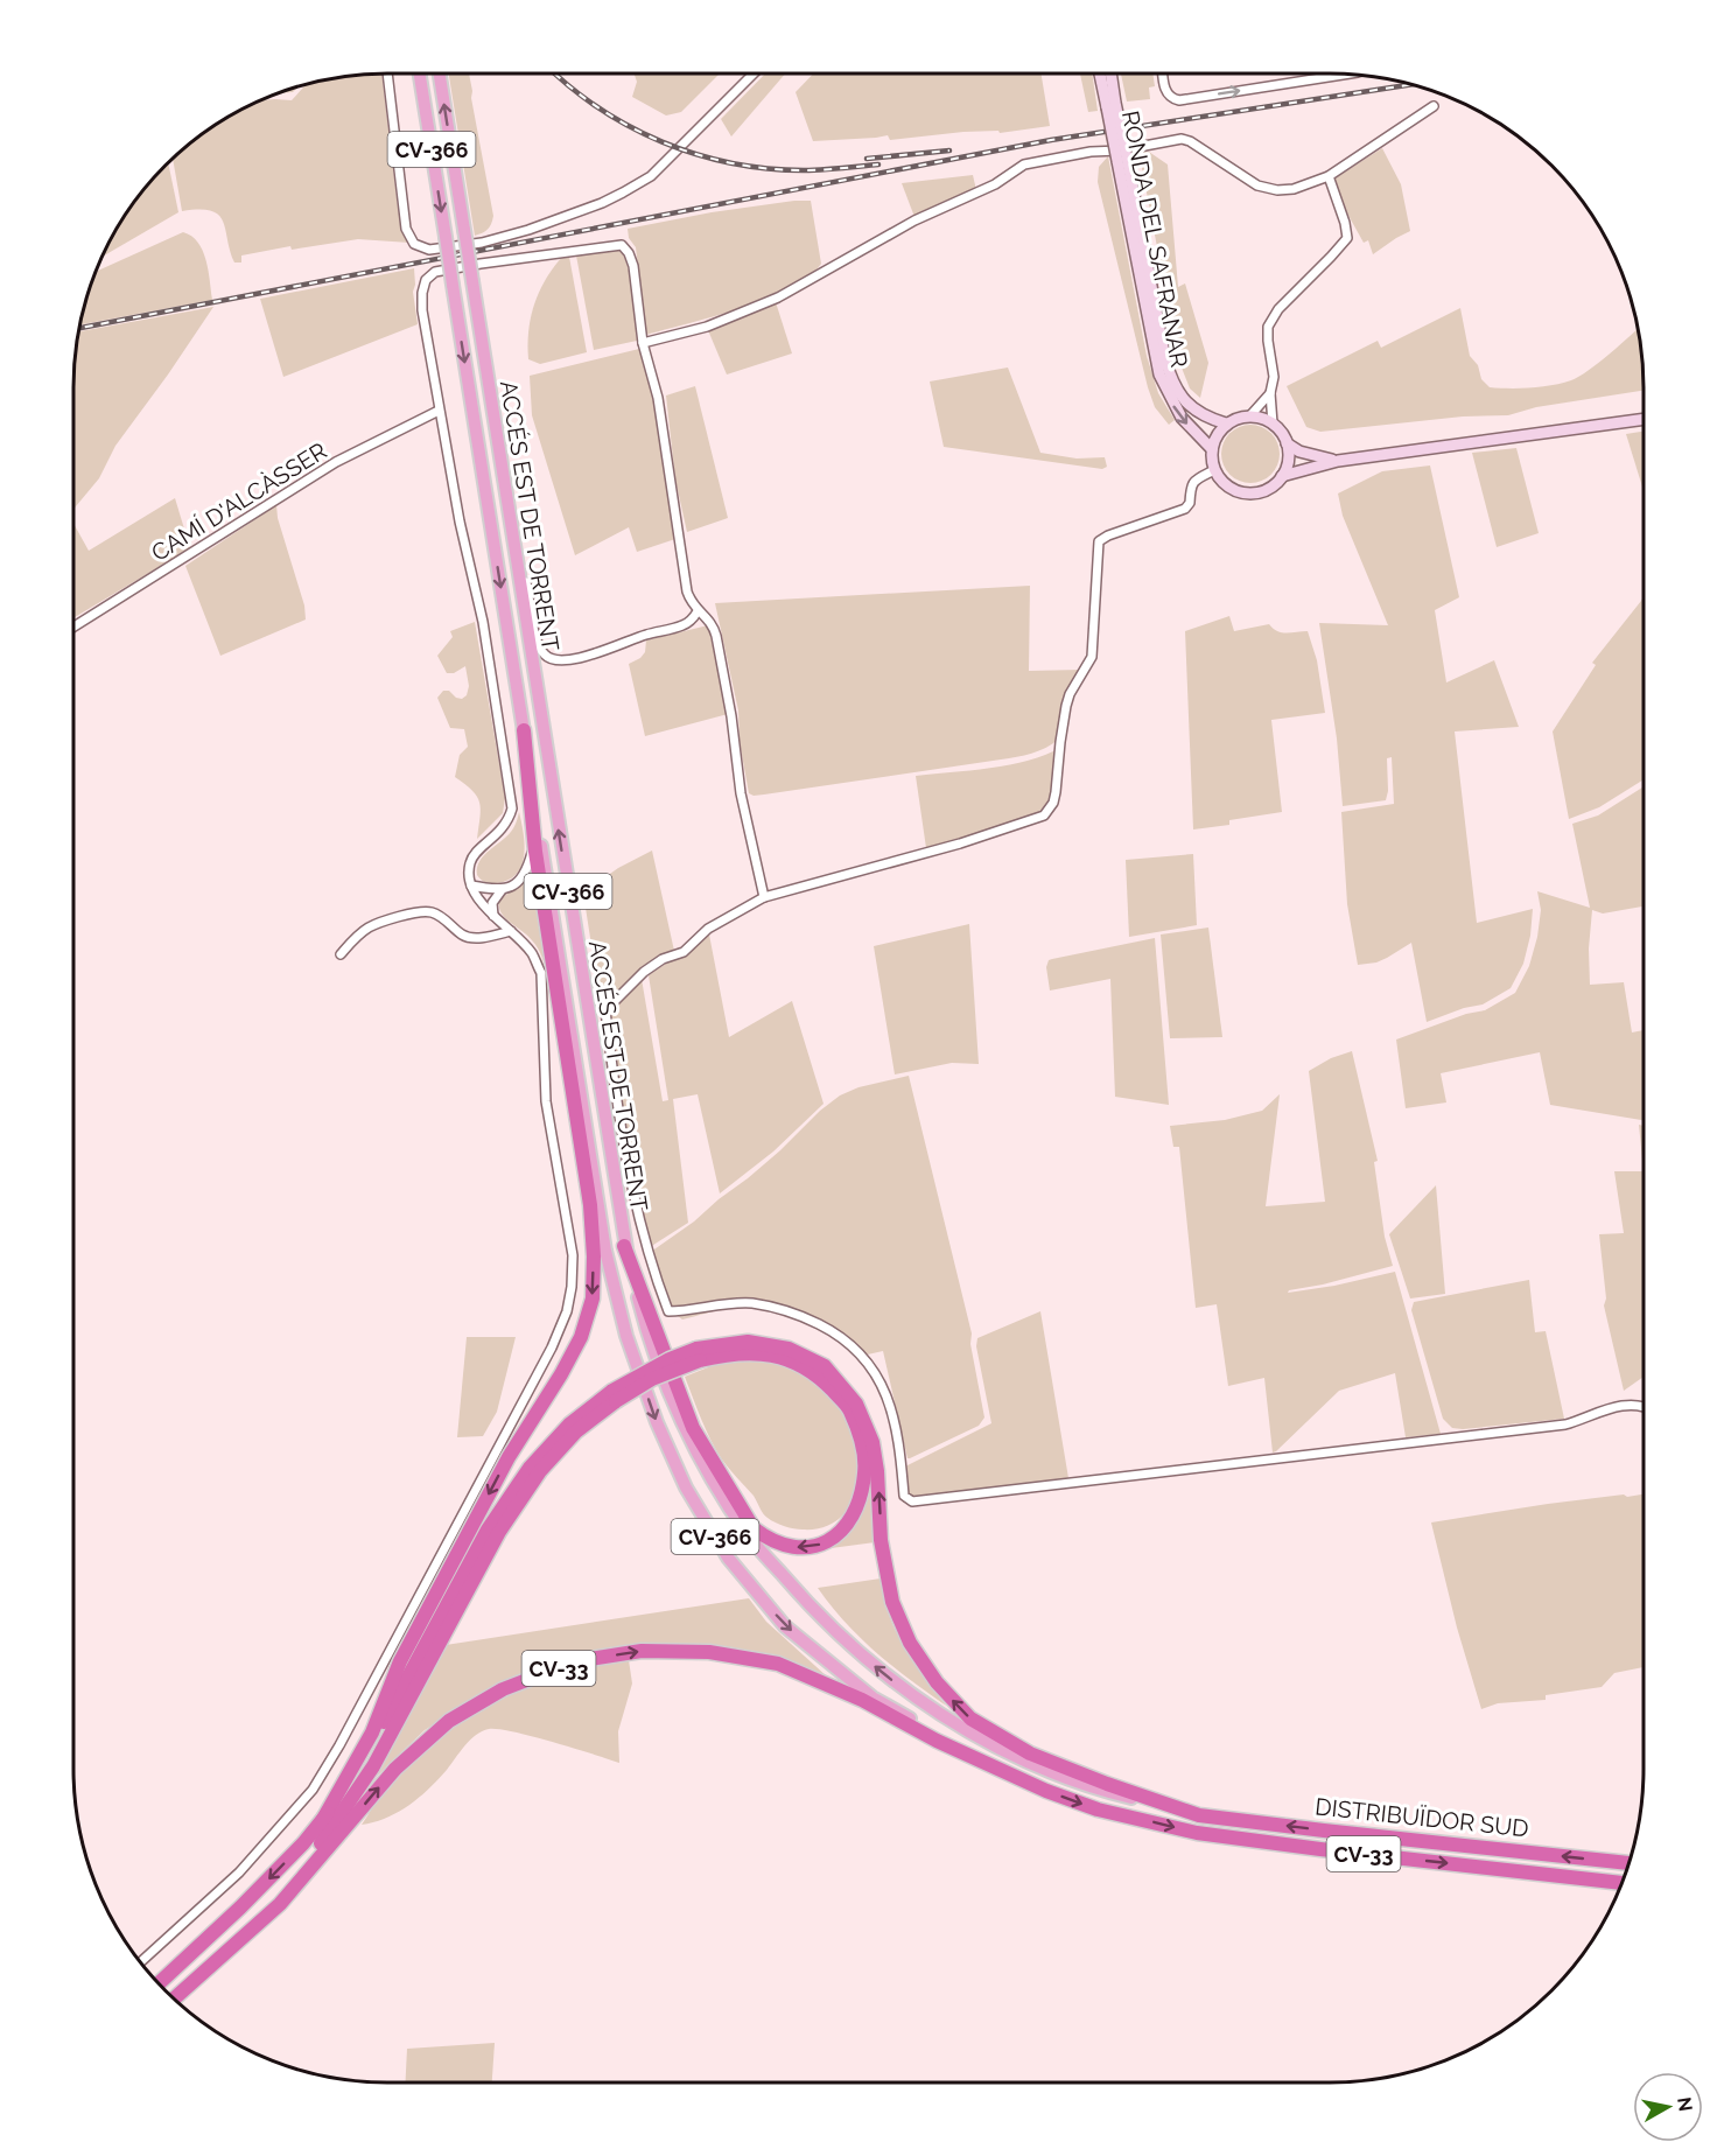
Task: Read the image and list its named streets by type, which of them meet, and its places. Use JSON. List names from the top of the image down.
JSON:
{
  "streets": {
    "highway": ["CV-33", "DISTRIBUÏDOR SUD"],
    "main road": ["CV-366", "ACCÉS EST DE TORRENT"],
    "street": ["RONDA DEL SAFRANAR", "CAMÍ D'ALCÀSSER"]
  },
  "crossings": [
    ["ACCÉS EST DE TORRENT", "CV-33"],
    ["ACCÉS EST DE TORRENT", "DISTRIBUÏDOR SUD"],
    ["CV-33", "DISTRIBUÏDOR SUD"]
  ],
  "north": "right"
}
